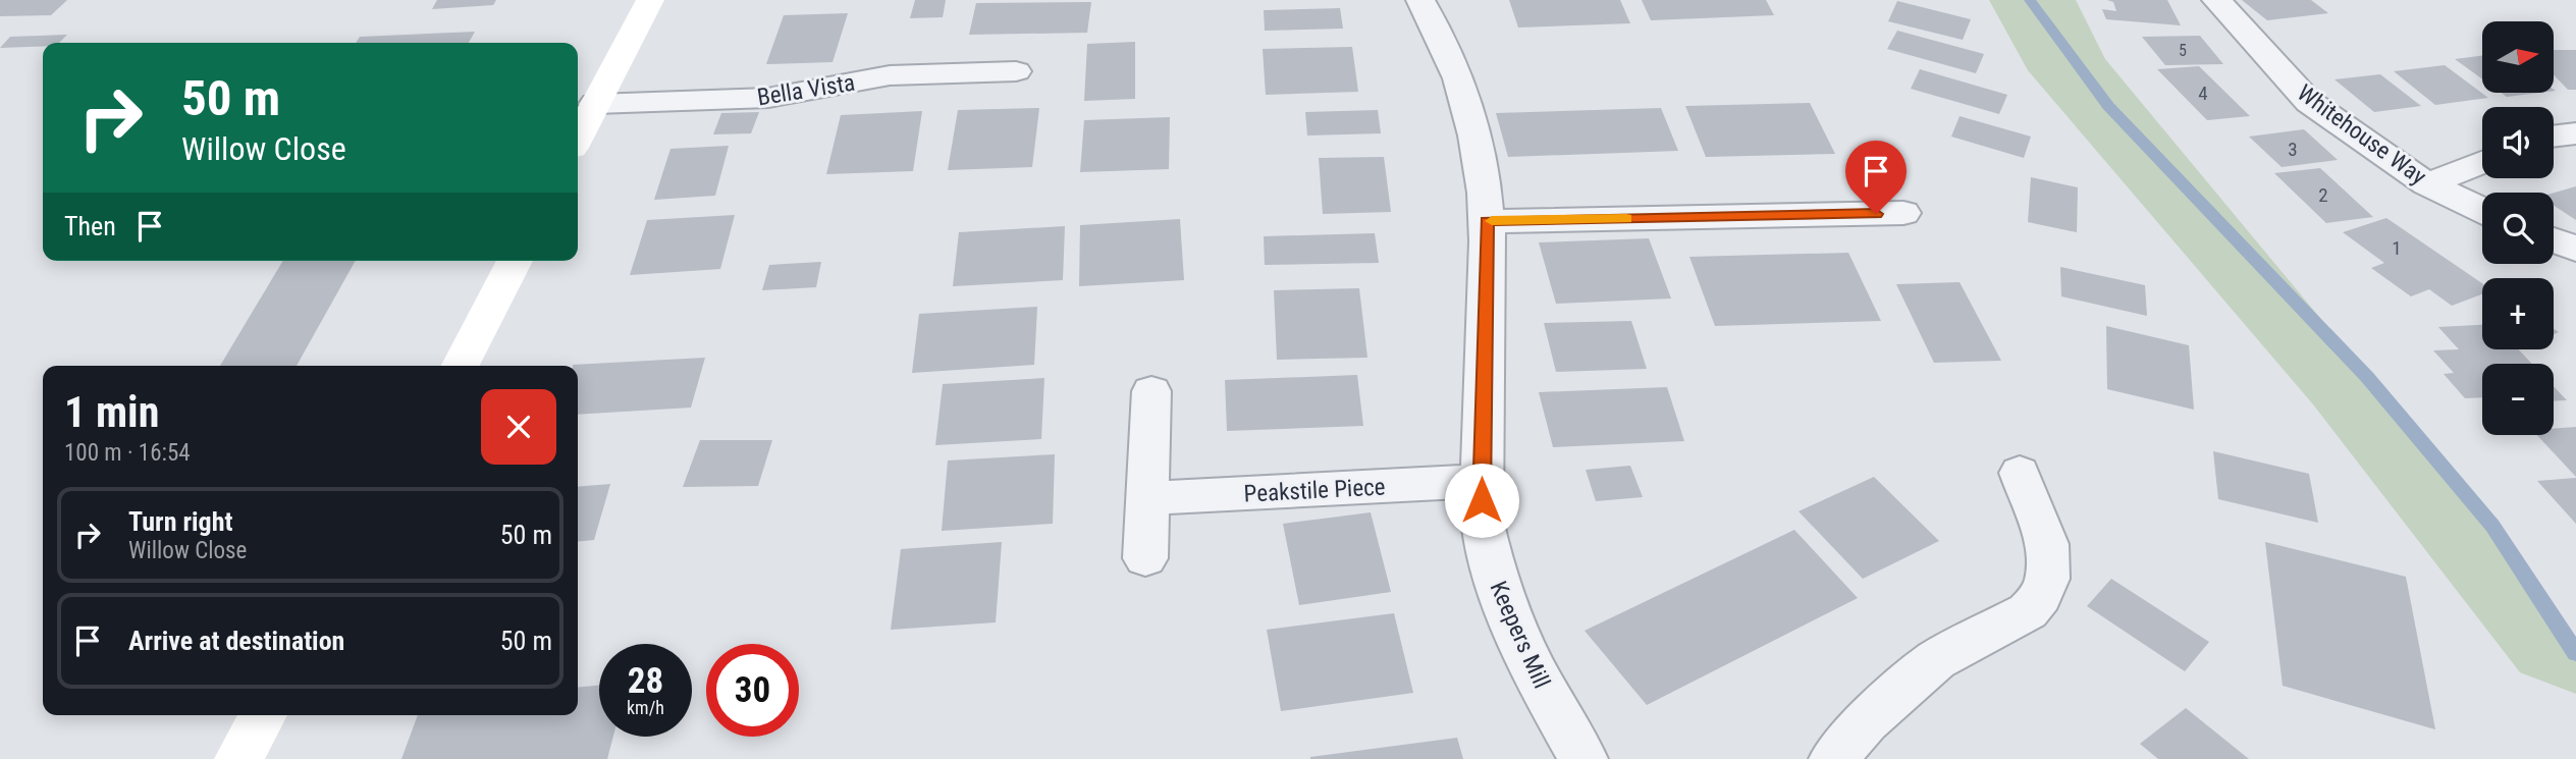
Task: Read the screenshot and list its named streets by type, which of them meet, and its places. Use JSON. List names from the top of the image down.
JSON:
{
  "streets": {
    "street": [
      "Bella Vista",
      "Whitehouse Way",
      "Peakstile Piece",
      "Keepers Mill"
    ]
  },
  "crossings": [
    ["Peakstile Piece", "Keepers Mill"]
  ],
  "house_numbers": [
    "5",
    "4",
    "3",
    "2",
    "1"
  ],
  "north": "right",
  "page": {
    "map_buttons": ["+", "−"],
    "turn": ["50 m", "Willow Close"],
    "then": "Then",
    "heading": ["1 min", "100 m · 16:54"],
    "list": [
      {
        "name": "Turn right",
        "note": "Willow Close",
        "value": "50 m"
      },
      {
        "name": "Arrive at destination",
        "value": "50 m"
      }
    ],
    "speed": "28 km/h",
    "limit": "30"
  }
}
